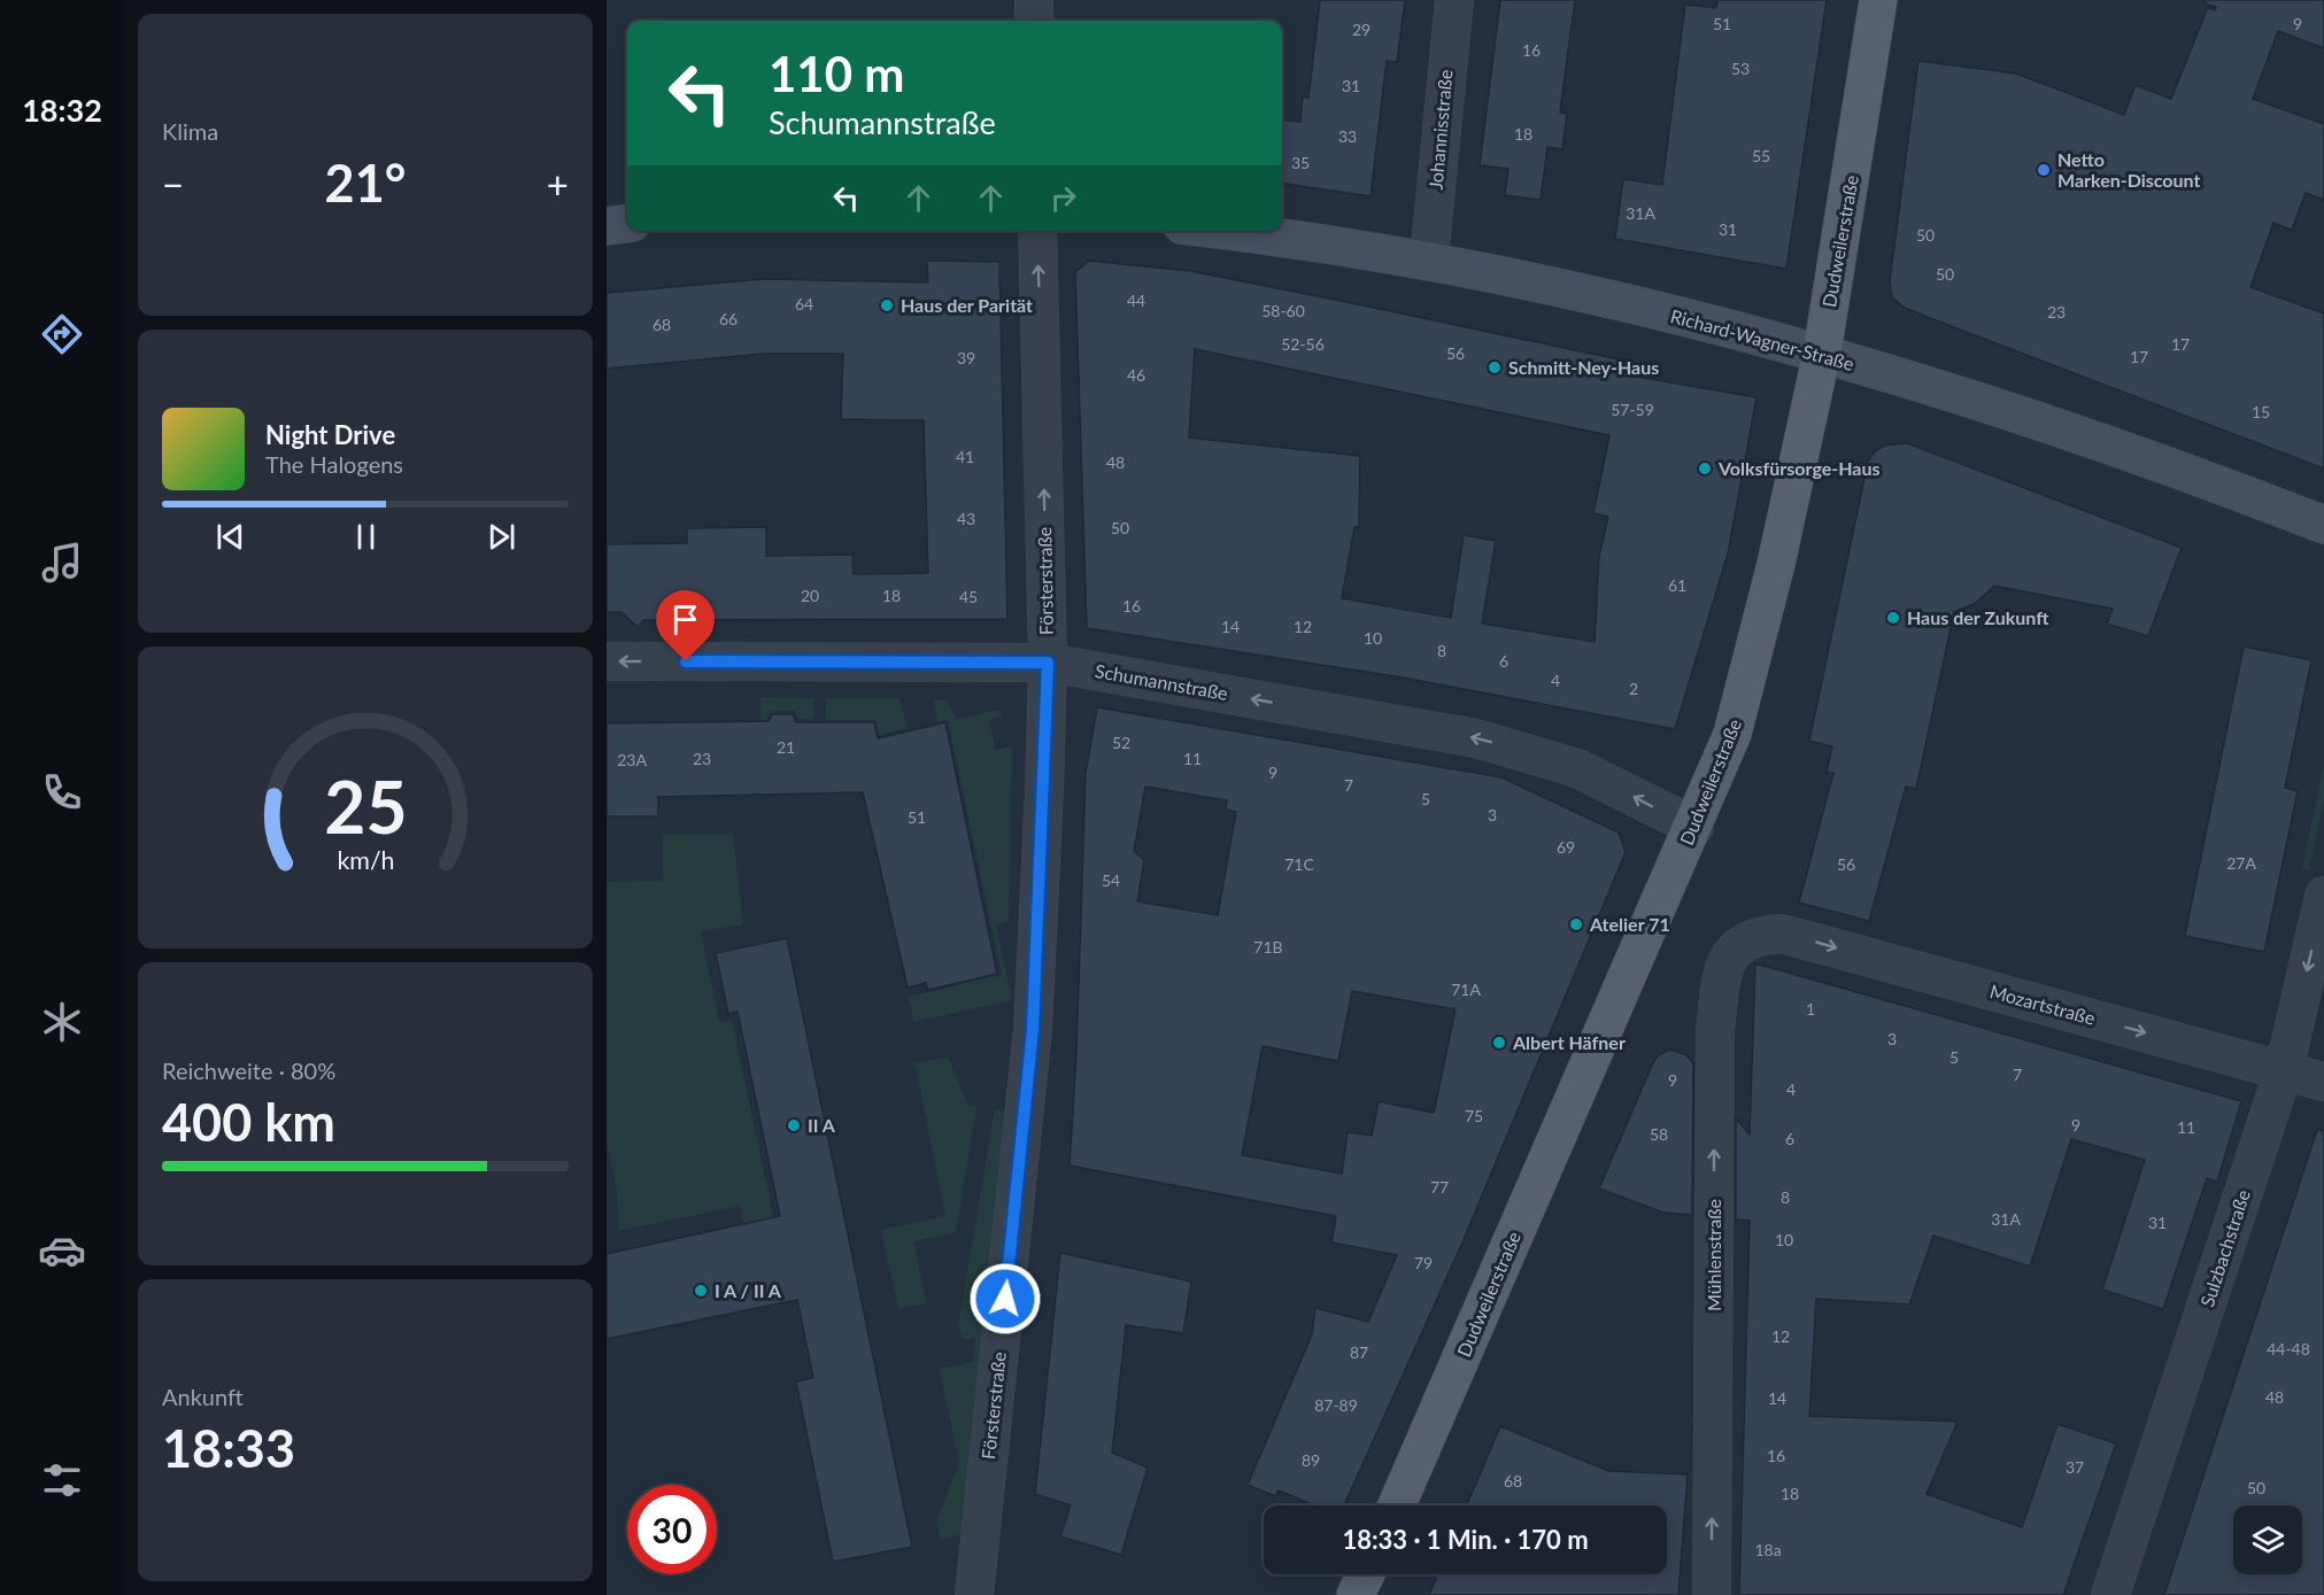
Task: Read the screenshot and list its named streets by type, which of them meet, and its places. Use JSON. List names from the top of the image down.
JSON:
{
  "streets": {
    "main road": ["Dudweilerstraße", "Richard-Wagner-Straße"],
    "street": [
      "Johannisstraße",
      "Försterstraße",
      "Schumannstraße",
      "Mozartstraße",
      "Sulzbachstraße",
      "Mühlenstraße"
    ]
  },
  "crossings": [
    ["Johannisstraße", "Richard-Wagner-Straße"],
    ["Dudweilerstraße", "Richard-Wagner-Straße"],
    ["Dudweilerstraße", "Schumannstraße"],
    ["Försterstraße", "Schumannstraße"],
    ["Mozartstraße", "Sulzbachstraße"],
    ["Mozartstraße", "Mühlenstraße"]
  ],
  "one_way": ["Schumannstraße", "Mozartstraße", "Mühlenstraße"],
  "places": [
    "Netto Marken-Discount",
    "Haus der Parität",
    "Schmitt-Ney-Haus",
    "Volksfürsorge-Haus",
    "Haus der Zukunft",
    "Atelier 71",
    "Albert Häfner",
    "II A",
    "I A / II A"
  ],
  "house_numbers": [
    "51",
    "9",
    "29",
    "16",
    "53",
    "31",
    "18",
    "33",
    "55",
    "35",
    "31A",
    "31",
    "50",
    "50",
    "44",
    "64",
    "58-60",
    "23",
    "66",
    "68",
    "52-56",
    "17",
    "56",
    "17",
    "39",
    "46",
    "57-59",
    "15",
    "41",
    "48",
    "43",
    "50",
    "61",
    "20",
    "18",
    "45",
    "16",
    "14",
    "12",
    "10",
    "8",
    "6",
    "4",
    "2",
    "52",
    "21",
    "23",
    "11",
    "23A",
    "9",
    "7",
    "5",
    "3",
    "51",
    "69",
    "27A",
    "71C",
    "56",
    "54",
    "71B",
    "71A",
    "1",
    "3",
    "5",
    "7",
    "9",
    "4",
    "75",
    "9",
    "11",
    "58",
    "6",
    "77",
    "8",
    "31A",
    "31",
    "10",
    "79",
    "12",
    "44-48",
    "87",
    "48",
    "14",
    "87-89",
    "16",
    "89",
    "37",
    "68",
    "50",
    "18",
    "18a"
  ],
  "page": {
    "tabs": "18:32",
    "tile": [
      "Klima",
      ["Reichweite · 80%", "400 km"],
      ["Ankunft", "18:33"]
    ],
    "turn": ["110 m", "Schumannstraße"],
    "heat": ["−", "21°", "+"],
    "song": ["Night Drive", "The Halogens"],
    "limit": "30",
    "trip": "18:33 · 1 Min. · 170 m",
    "gauge": ["25", "km/h"]
  }
}
